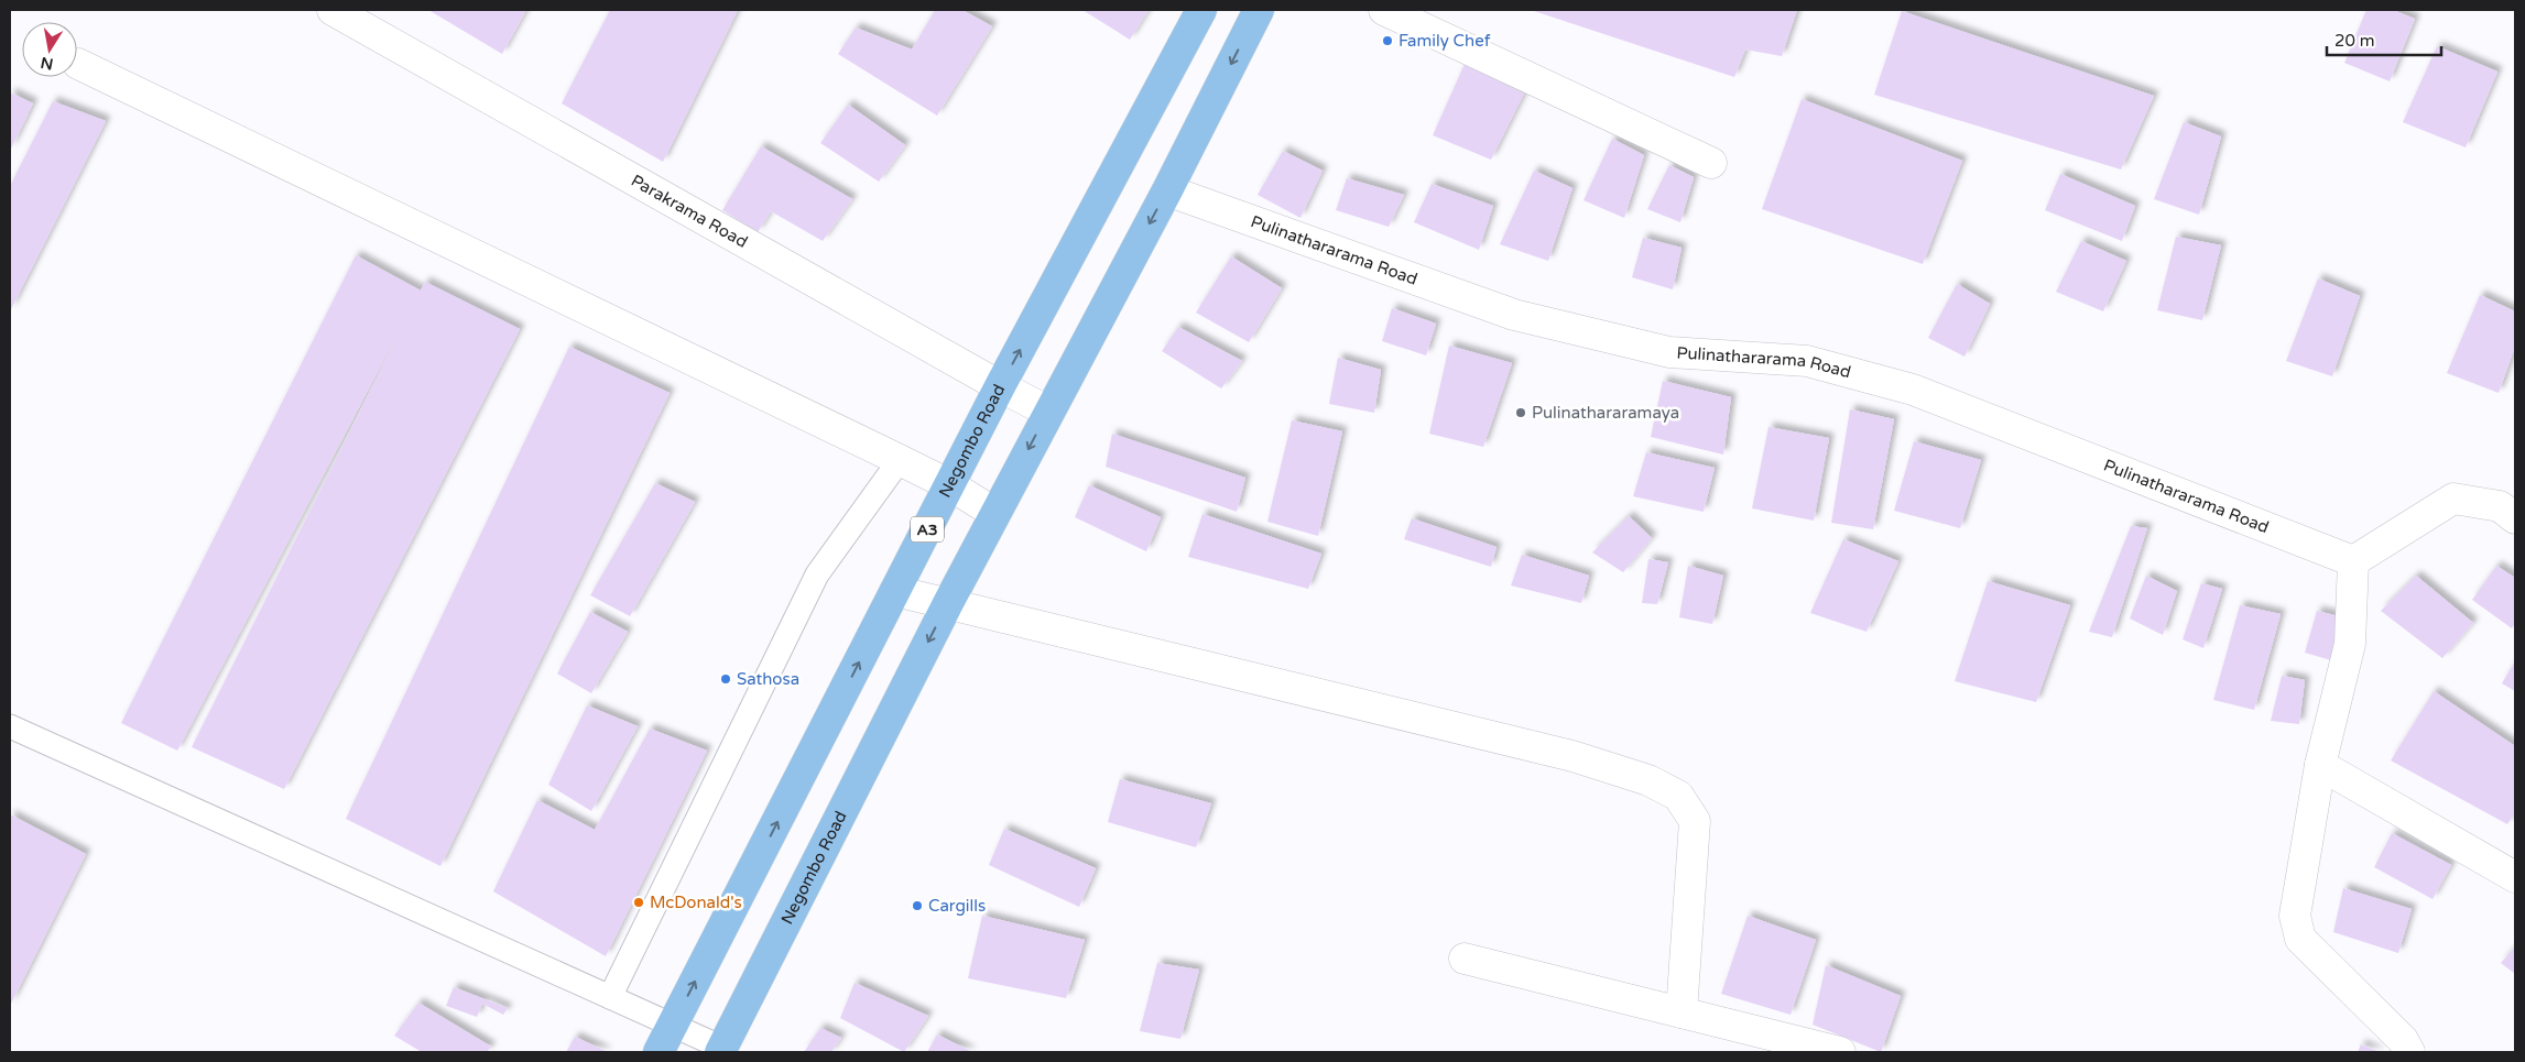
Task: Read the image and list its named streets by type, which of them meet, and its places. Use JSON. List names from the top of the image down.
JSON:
{
  "streets": {
    "highway": ["Negombo Road", "A3"],
    "street": ["Parakrama Road", "Pulinathararama Road"]
  },
  "crossings": [
    ["Parakrama Road", "Negombo Road"],
    ["Pulinathararama Road", "Negombo Road"]
  ],
  "places": [
    "Family Chef",
    "Pulinathararamaya",
    "Sathosa",
    "McDonald's",
    "Cargills"
  ],
  "scale_bar": "20 m",
  "north": "bottom"
}
